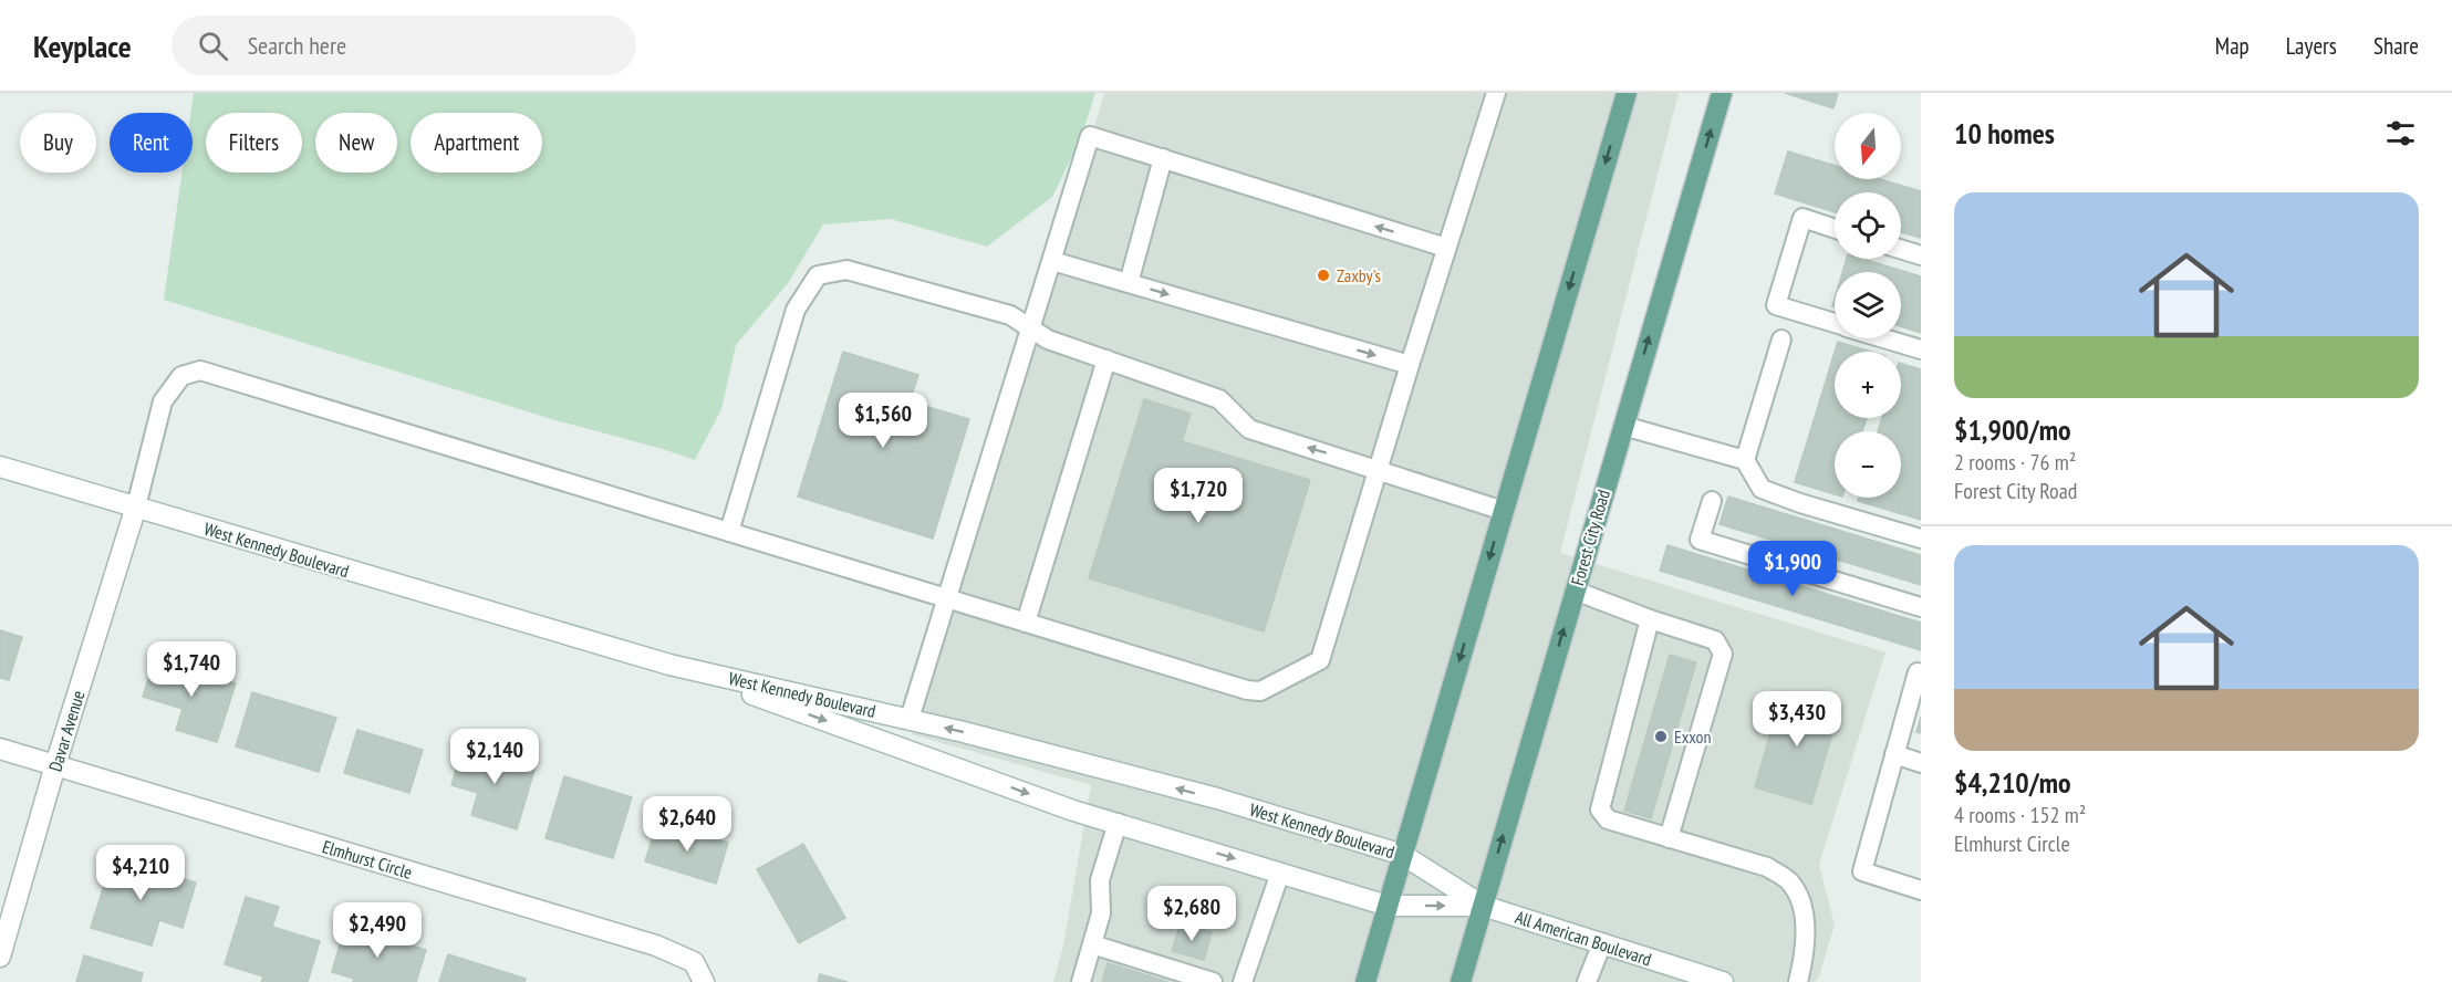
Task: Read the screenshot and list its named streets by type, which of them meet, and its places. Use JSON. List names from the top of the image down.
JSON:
{
  "streets": {
    "main road": [
      "Forest City Road",
      "West Kennedy Boulevard",
      "Davar Avenue",
      "Elmhurst Circle",
      "All American Boulevard"
    ]
  },
  "crossings": [
    ["Forest City Road", "West Kennedy Boulevard"],
    ["Forest City Road", "All American Boulevard"],
    ["West Kennedy Boulevard", "Davar Avenue"],
    ["West Kennedy Boulevard", "All American Boulevard"],
    ["Davar Avenue", "Elmhurst Circle"]
  ],
  "places": ["Zaxby's", "Exxon"],
  "north": "bottom",
  "page": {
    "header": "Keyplace",
    "search": "Search here",
    "nav": ["Map", "Layers", "Share"],
    "heading": "10 homes",
    "map_buttons": ["+", "−"],
    "chip": [
      "Buy",
      "Rent",
      "Filters",
      "New",
      "Apartment"
    ],
    "list": [
      {
        "name": "$1,900/mo",
        "note": "2 rooms · 76 m² · Forest City Road"
      },
      {
        "name": "$4,210/mo",
        "note": "4 rooms · 152 m² · Elmhurst Circle"
      }
    ],
    "price": [
      "$1,560",
      "$1,720",
      "$1,900",
      "$1,740",
      "$3,430",
      "$2,140",
      "$2,640",
      "$4,210",
      "$2,680",
      "$2,490"
    ]
  }
}
